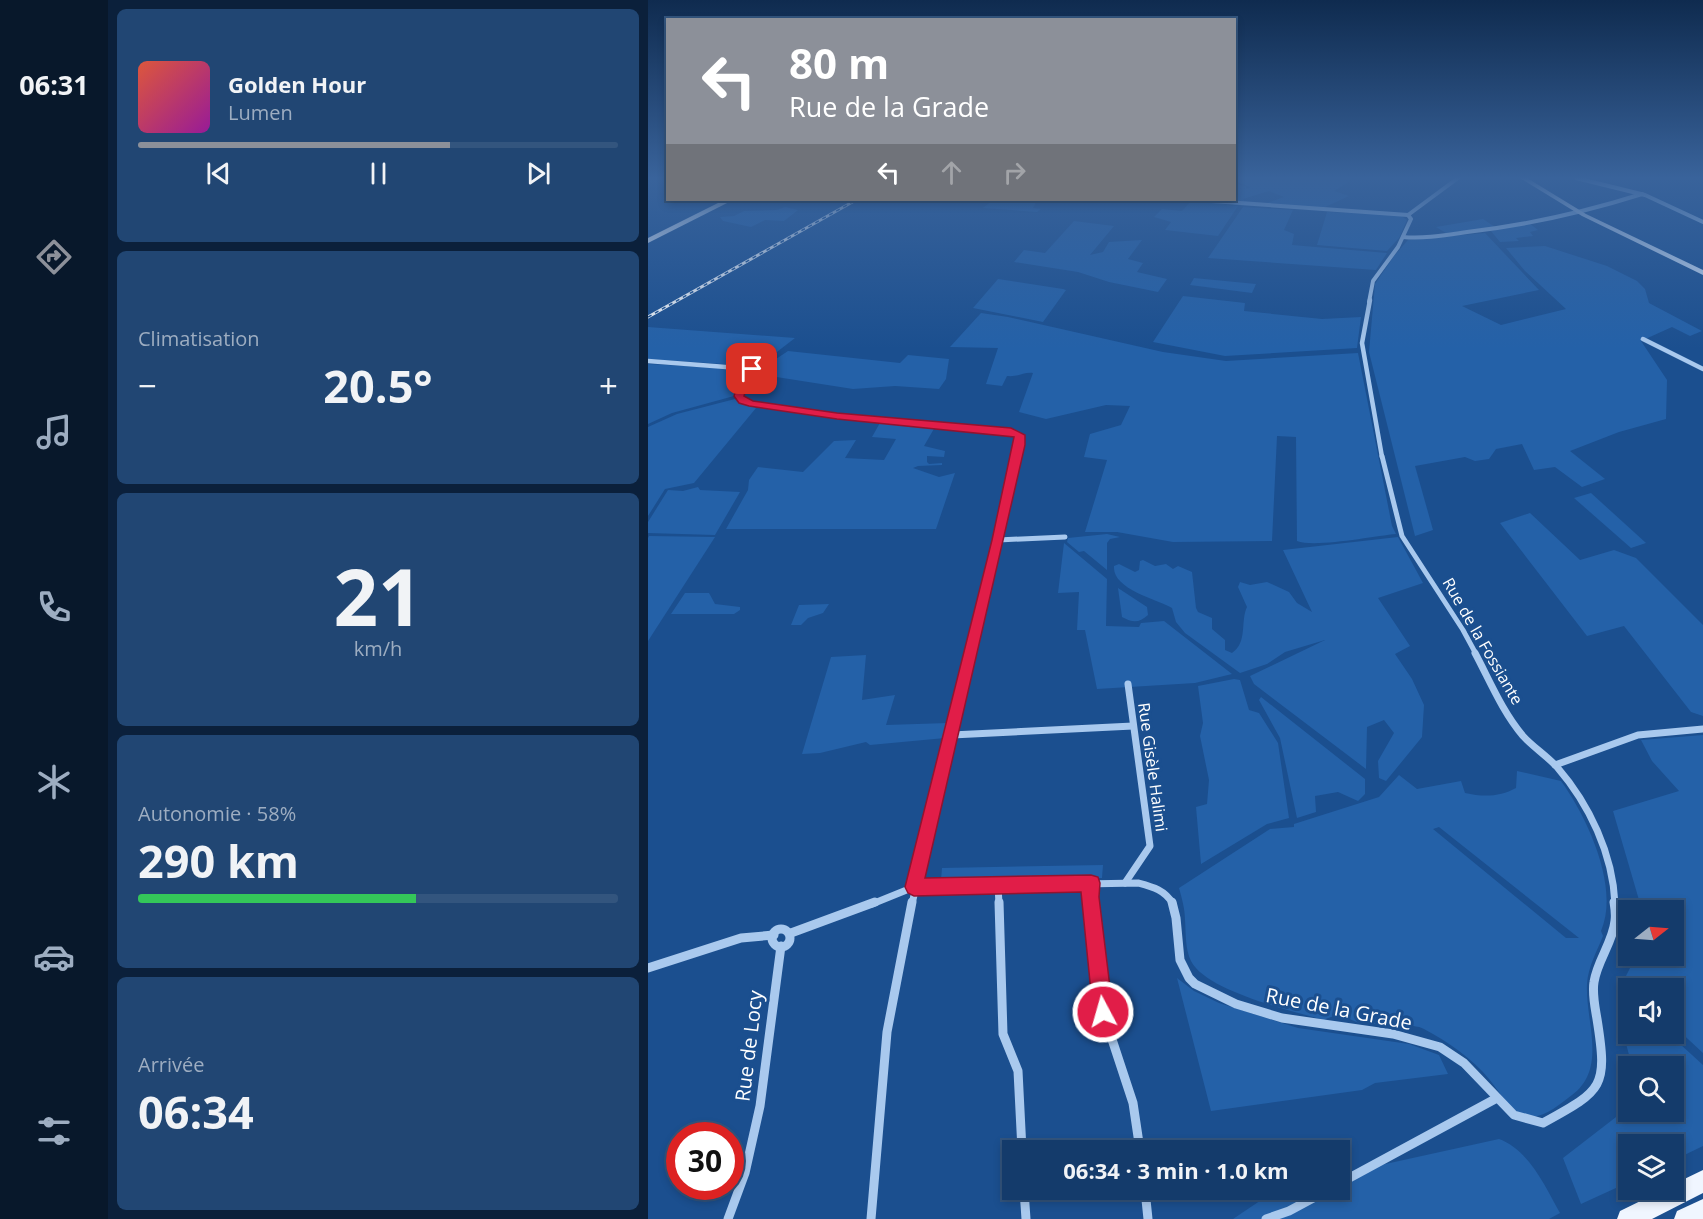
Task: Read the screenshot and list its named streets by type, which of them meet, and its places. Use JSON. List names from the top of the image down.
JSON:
{
  "streets": {
    "street": [
      "Rue de la Fossiante",
      "Rue Gisèle Halimi",
      "Rue de la Grade",
      "Rue de Locy"
    ]
  },
  "crossings": [
    ["Rue de la Fossiante", "Rue de la Grade"],
    ["Rue Gisèle Halimi", "Rue de la Grade"],
    ["Rue de la Grade", "Rue de Locy"]
  ],
  "north": "right",
  "page": {
    "tabs": "06:31",
    "turn": ["80 m", "Rue de la Grade"],
    "song": ["Golden Hour", "Lumen"],
    "tile": [
      "Climatisation",
      ["21", "km/h"],
      ["Autonomie · 58%", "290 km"],
      ["Arrivée", "06:34"]
    ],
    "heat": ["−", "20.5°", "+"],
    "limit": "30",
    "trip": "06:34 · 3 min · 1.0 km"
  }
}
